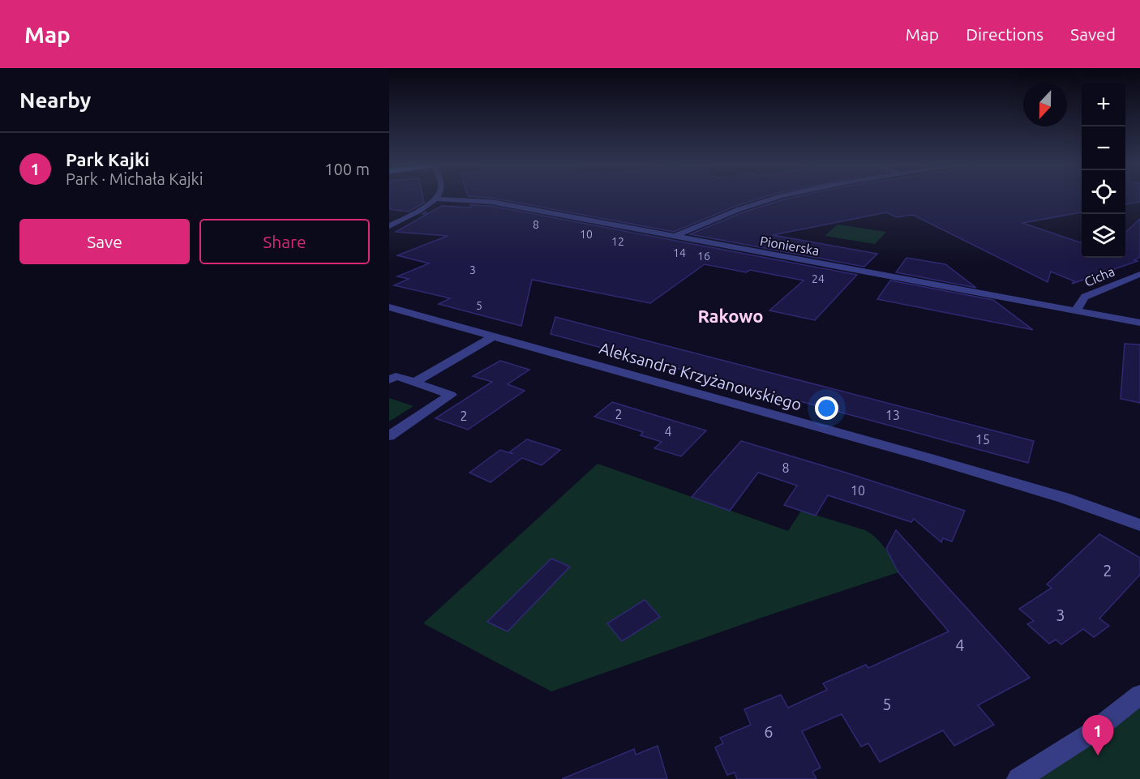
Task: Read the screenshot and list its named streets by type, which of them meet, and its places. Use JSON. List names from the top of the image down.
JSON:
{
  "streets": {
    "street": ["Pionierska", "Cicha", "Aleksandra Krzyżanowskiego"]
  },
  "crossings": [
    ["Pionierska", "Cicha"]
  ],
  "districts": ["Rakowo"],
  "house_numbers": [
    "8",
    "10",
    "12",
    "14",
    "16",
    "3",
    "24",
    "5",
    "2",
    "13",
    "2",
    "4",
    "15",
    "8",
    "10",
    "2",
    "3",
    "4",
    "5",
    "6"
  ],
  "north": "bottom",
  "page": {
    "header": "Map",
    "nav": ["Map", "Directions", "Saved"],
    "heading": "Nearby",
    "map_buttons": ["+", "−"],
    "list": [
      {
        "mark": "1",
        "name": "Park Kajki",
        "note": "Park · Michała Kajki",
        "value": "100 m"
      }
    ],
    "buttons": ["Save", "Share"],
    "pins": "1"
  }
}
